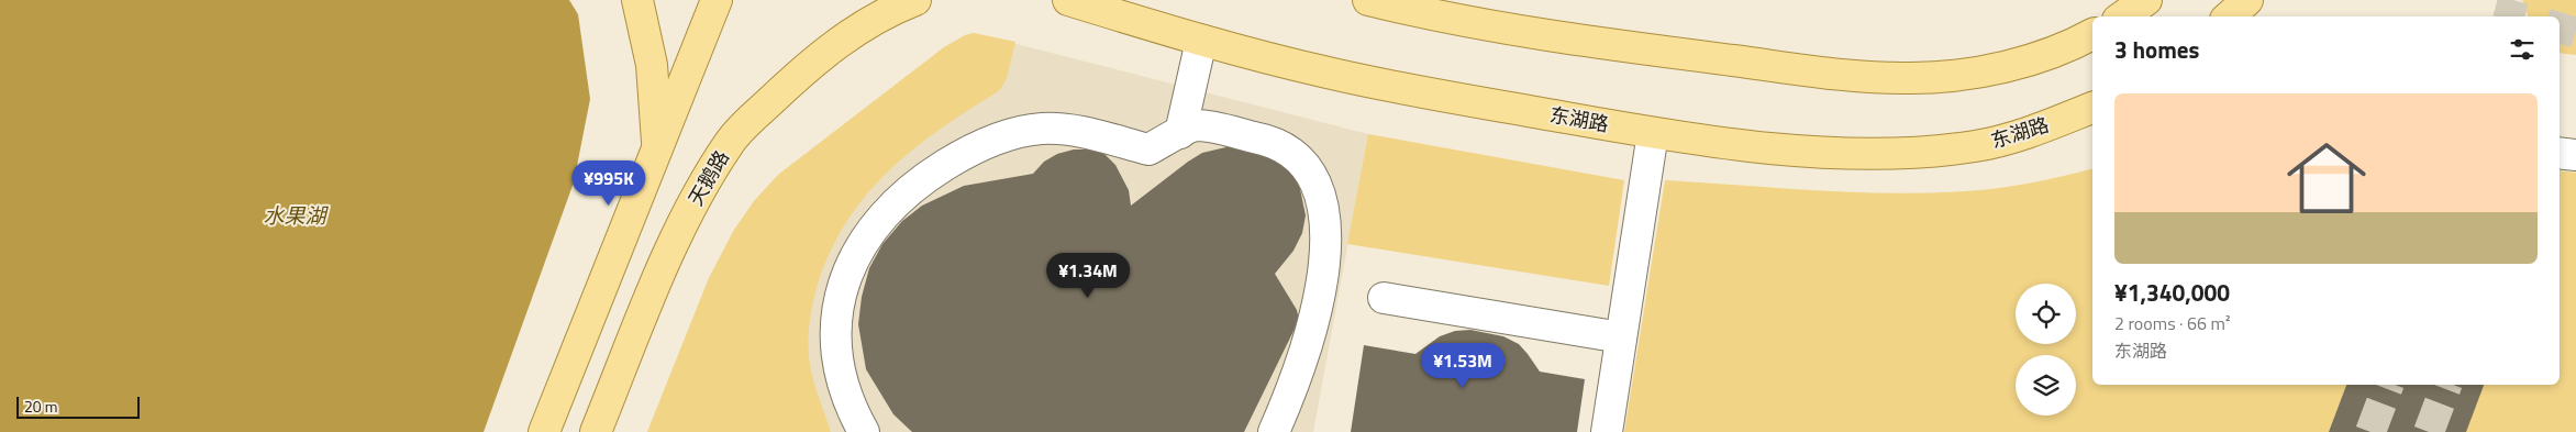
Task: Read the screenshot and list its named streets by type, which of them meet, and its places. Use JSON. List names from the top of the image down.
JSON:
{
  "streets": {
    "main road": ["东湖路", "天鹅路"]
  },
  "water": ["水果湖"],
  "scale_bar": "20 m",
  "page": {
    "heading": "3 homes",
    "list": [
      {
        "name": "¥1,340,000",
        "note": "2 rooms · 66 m² · 东湖路"
      }
    ],
    "price": ["¥995K", "¥1.34M", "¥1.53M"],
    "scale": "20 m"
  }
}
